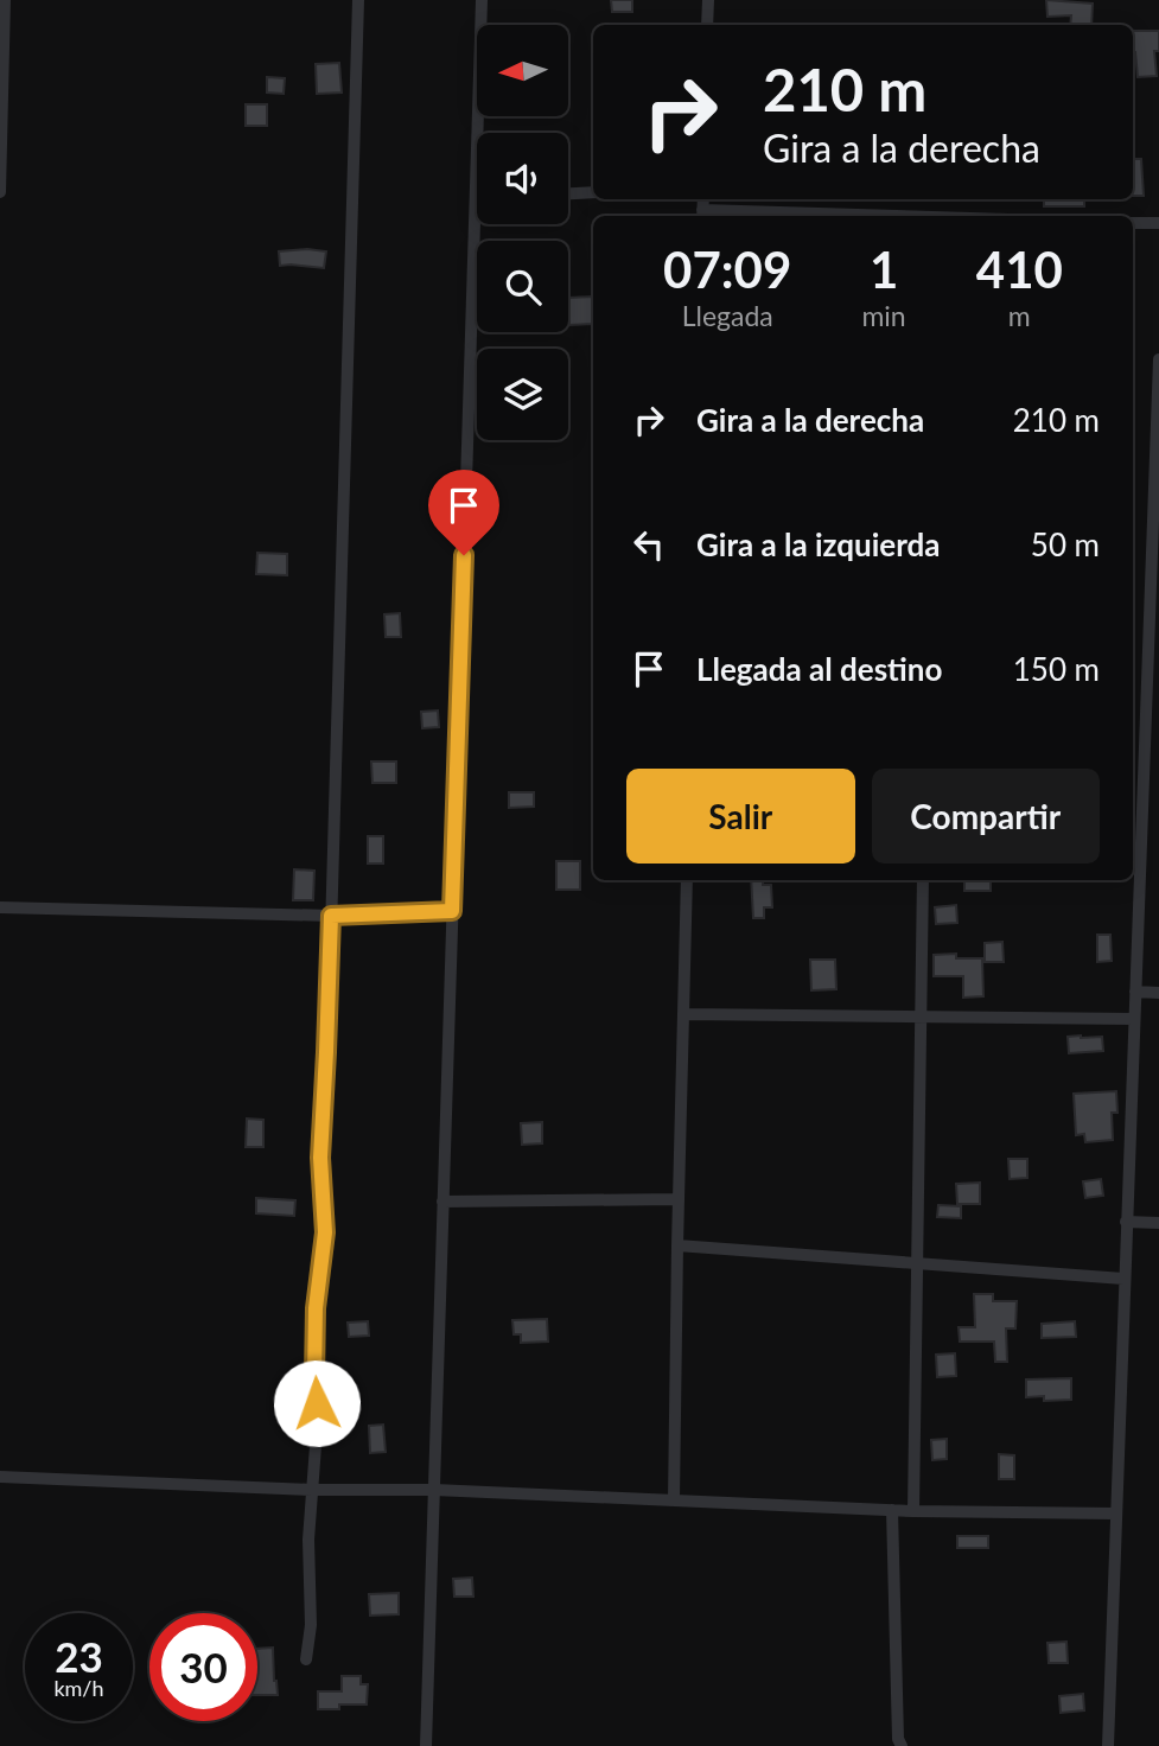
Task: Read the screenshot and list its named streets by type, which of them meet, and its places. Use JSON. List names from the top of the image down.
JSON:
{
  "north": "left",
  "page": {
    "turn": ["210 m", "Gira a la derecha"],
    "eta": [
      "07:09",
      "Llegada",
      "1",
      "min",
      "410",
      "m"
    ],
    "list": [
      {
        "name": "Gira a la derecha",
        "value": "210 m"
      },
      {
        "name": "Gira a la izquierda",
        "value": "50 m"
      },
      {
        "name": "Llegada al destino",
        "value": "150 m"
      }
    ],
    "buttons": ["Salir", "Compartir"],
    "speed": "23 km/h",
    "limit": "30"
  }
}
